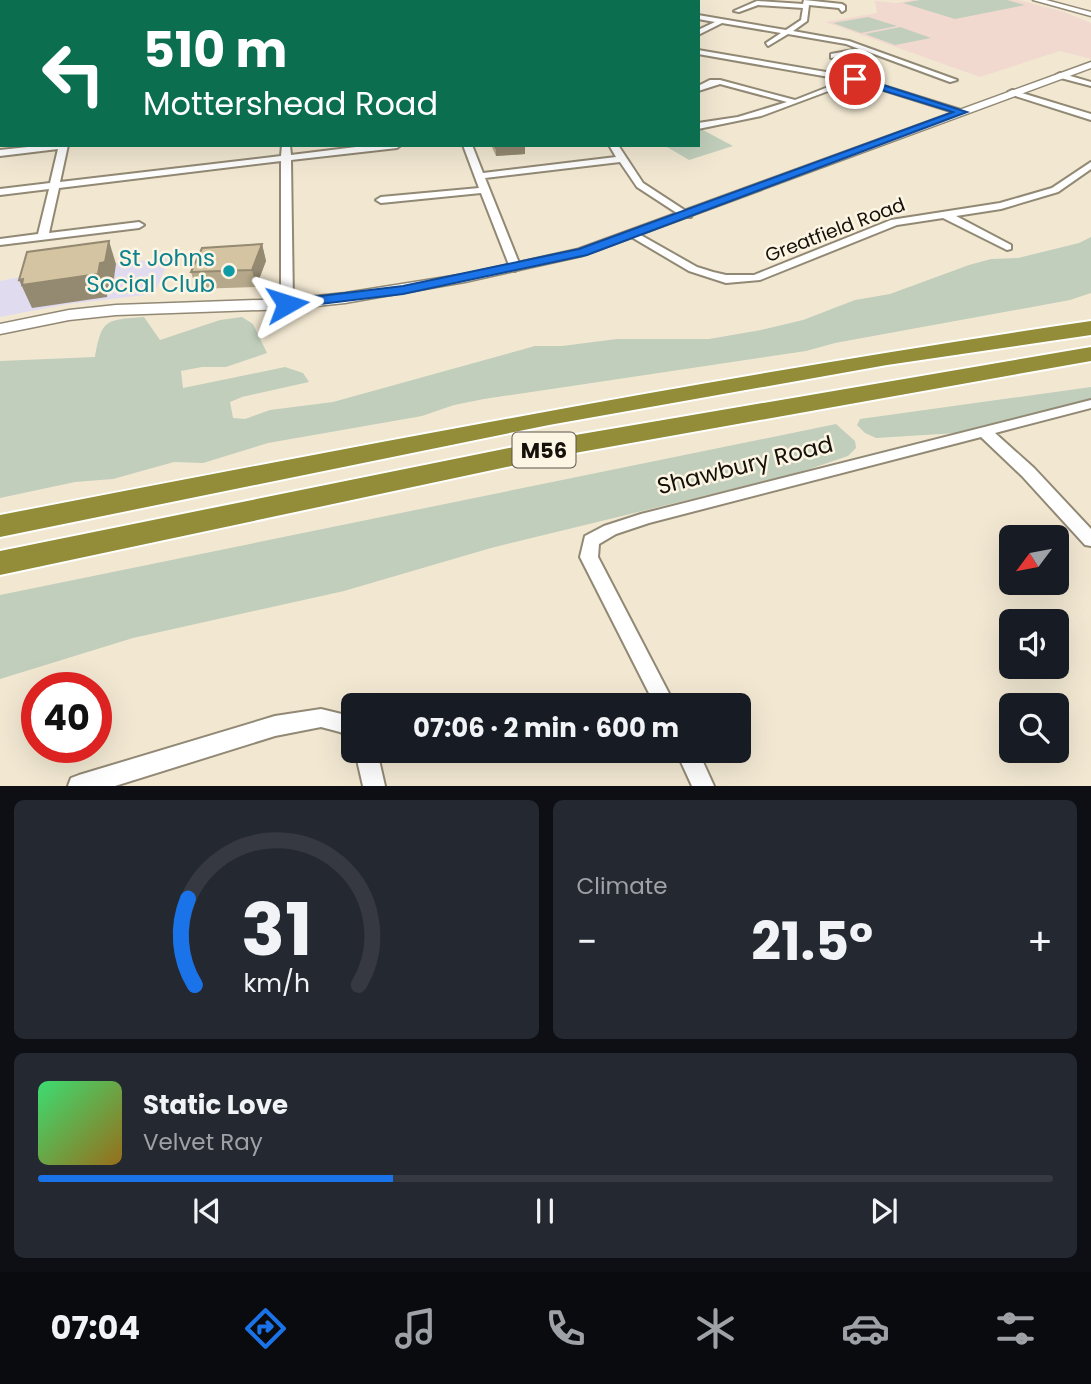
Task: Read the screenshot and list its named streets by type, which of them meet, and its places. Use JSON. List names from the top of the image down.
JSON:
{
  "streets": {
    "highway": ["M56"],
    "street": ["Greatfield Road", "Shawbury Road"]
  },
  "places": ["St Johns Social Club"],
  "north": "bottom left",
  "page": {
    "turn": ["510 m", "Mottershead Road"],
    "limit": "40",
    "trip": "07:06 · 2 min · 600 m",
    "tile": "Climate",
    "heat": ["−", "21.5°", "+"],
    "song": ["Static Love", "Velvet Ray"],
    "tabs": "07:04",
    "gauge": ["31", "km/h"]
  }
}
